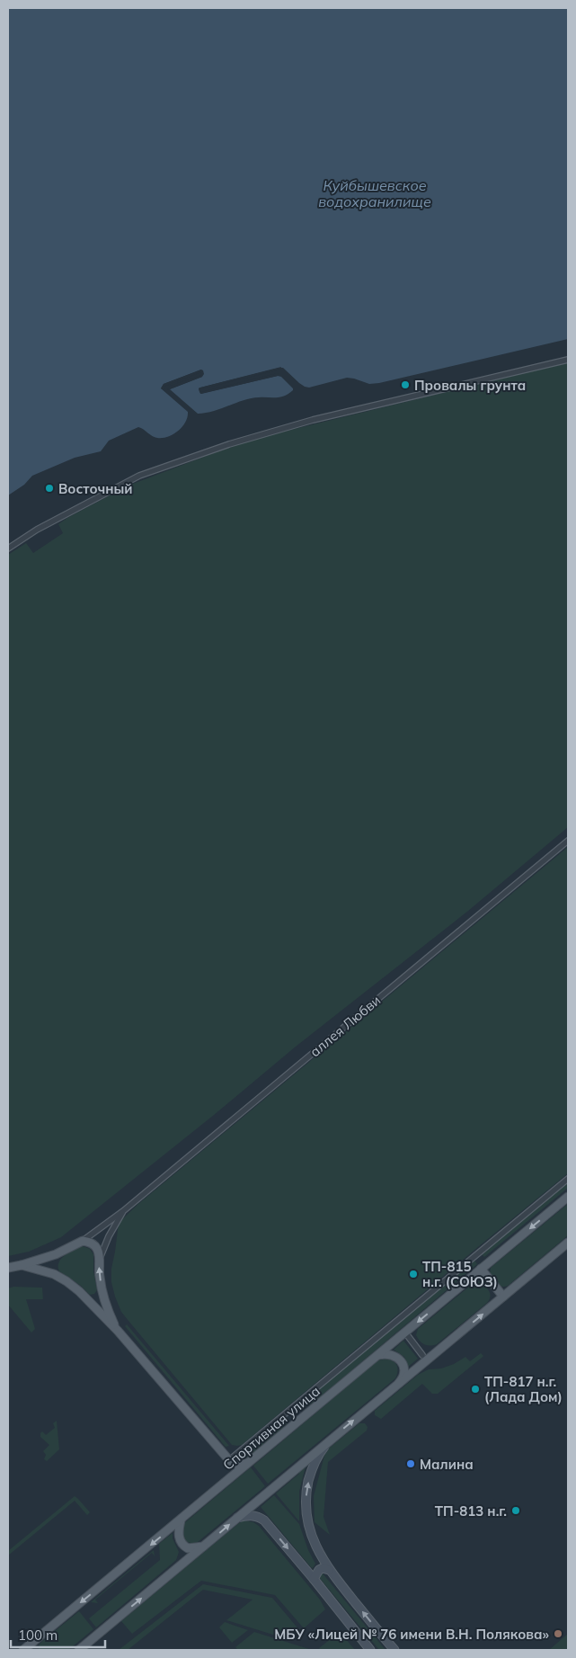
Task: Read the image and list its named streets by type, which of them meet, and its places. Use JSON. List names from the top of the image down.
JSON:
{
  "streets": {
    "main road": ["Спортивная улица"],
    "street": ["аллея Любви"]
  },
  "water": ["Куйбышевское водохранилище"],
  "places": [
    "Провалы грунта",
    "Восточный",
    "ТП-815 н.г. (СОЮЗ)",
    "ТП-817 н.г. (Лада Дом)",
    "Малина",
    "ТП-813 н.г.",
    "МБУ «Лицей № 76 имени В.Н. Полякова»"
  ],
  "scale_bar": "100 m"
}
